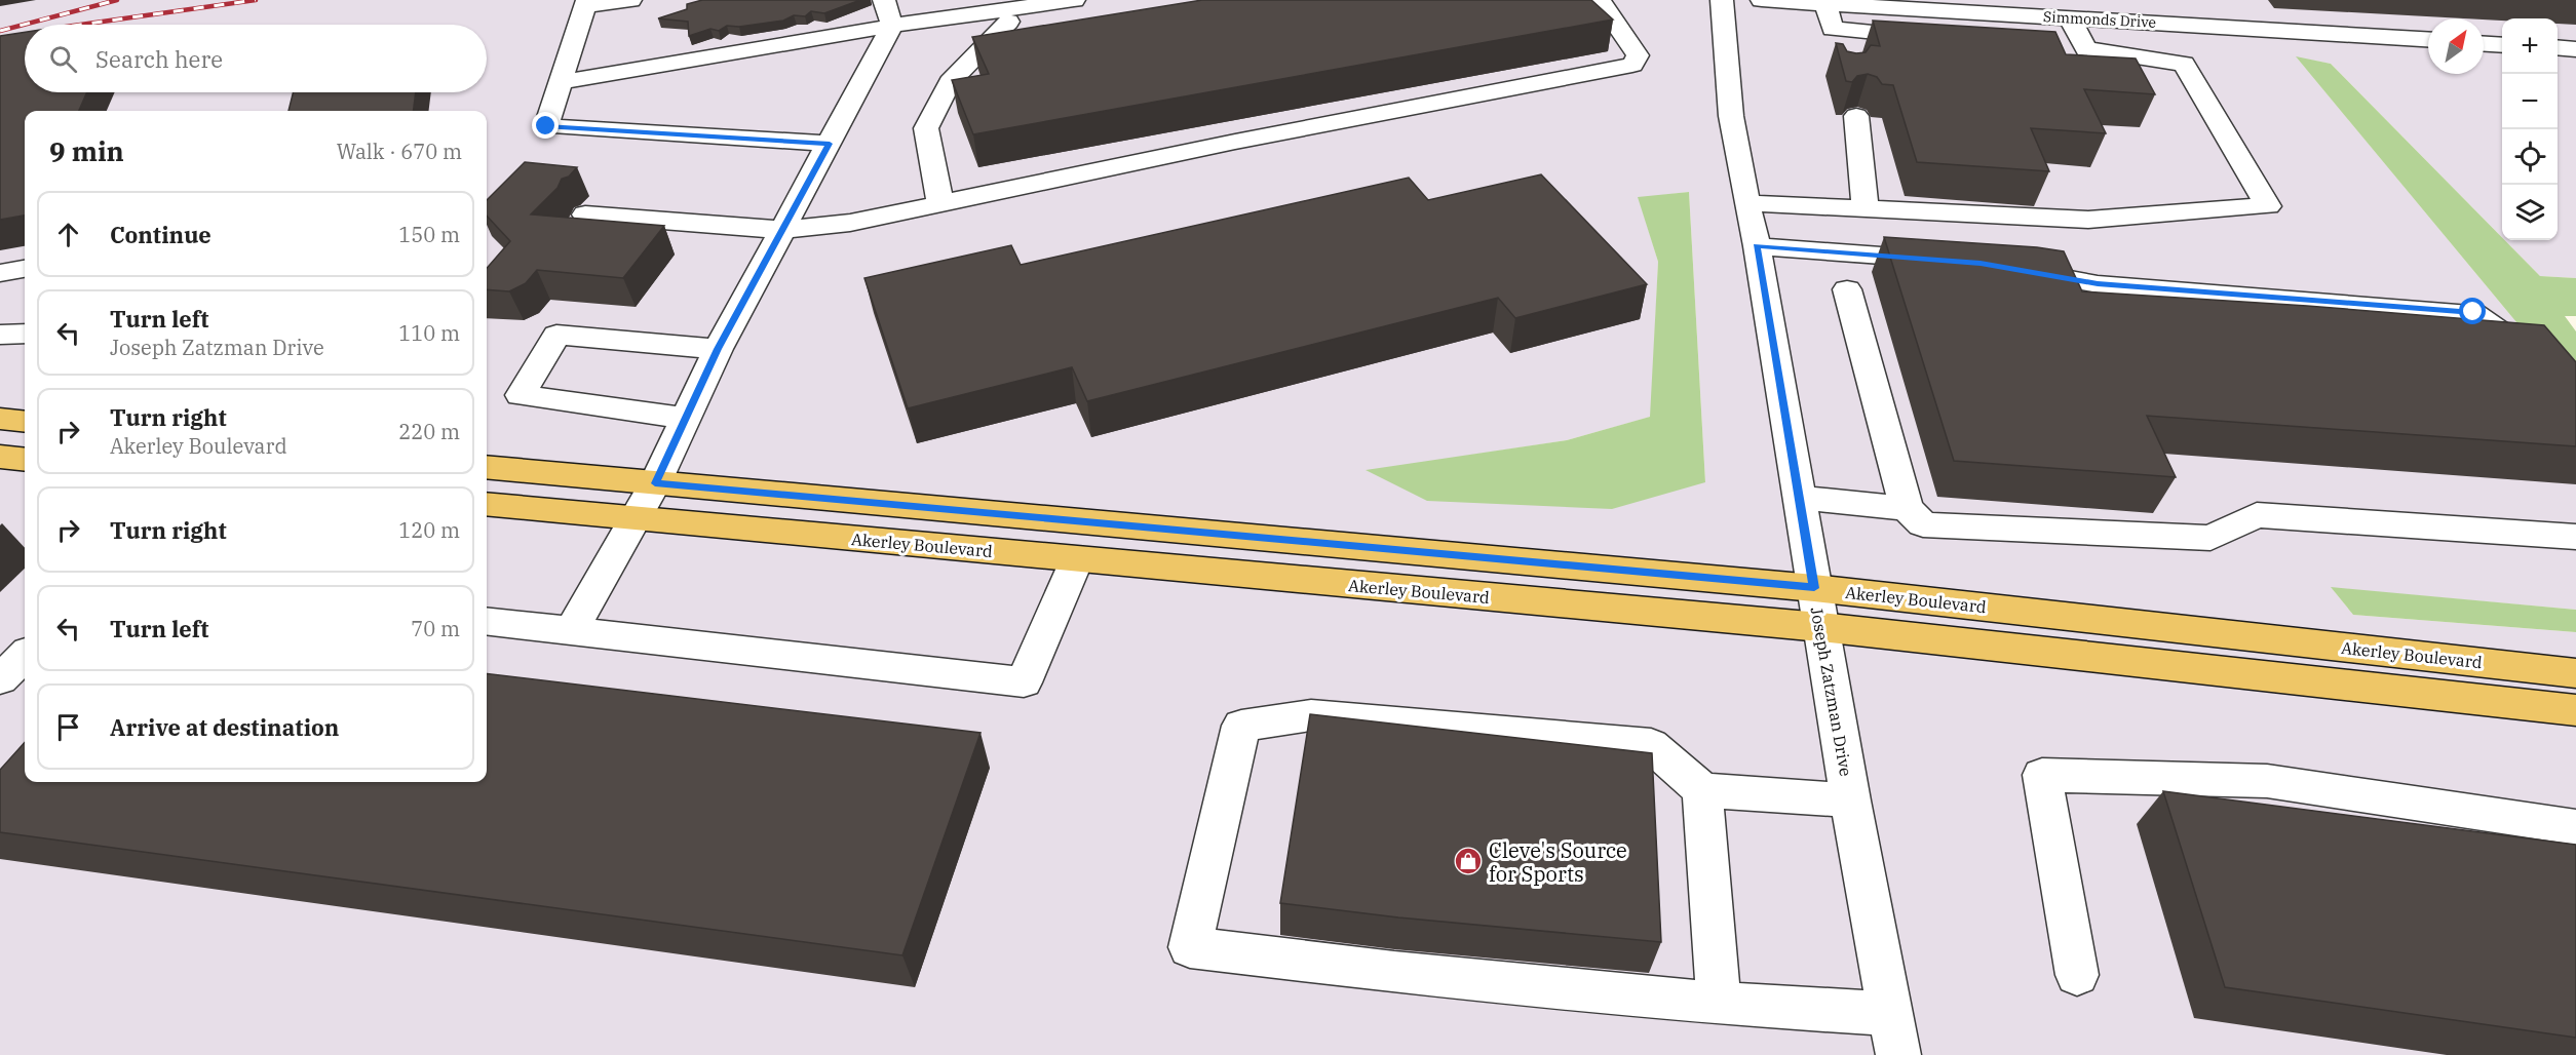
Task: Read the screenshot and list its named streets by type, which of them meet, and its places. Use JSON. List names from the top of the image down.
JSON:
{
  "streets": {
    "main road": ["Akerley Boulevard"],
    "street": ["Simmonds Drive", "Joseph Zatzman Drive"]
  },
  "crossings": [
    ["Akerley Boulevard", "Joseph Zatzman Drive"]
  ],
  "places": {
    "shop": ["Cleve's Source for Sports"]
  },
  "north": "top right",
  "page": {
    "map_buttons": ["+", "−"],
    "search": "Search here",
    "heading": ["9 min", "Walk · 670 m"],
    "list": [
      ["Continue", "150 m"],
      ["Turn left", "Joseph Zatzman Drive", "110 m"],
      ["Turn right", "Akerley Boulevard", "220 m"],
      ["Turn right", "120 m"],
      ["Turn left", "70 m"],
      "Arrive at destination"
    ]
  }
}
